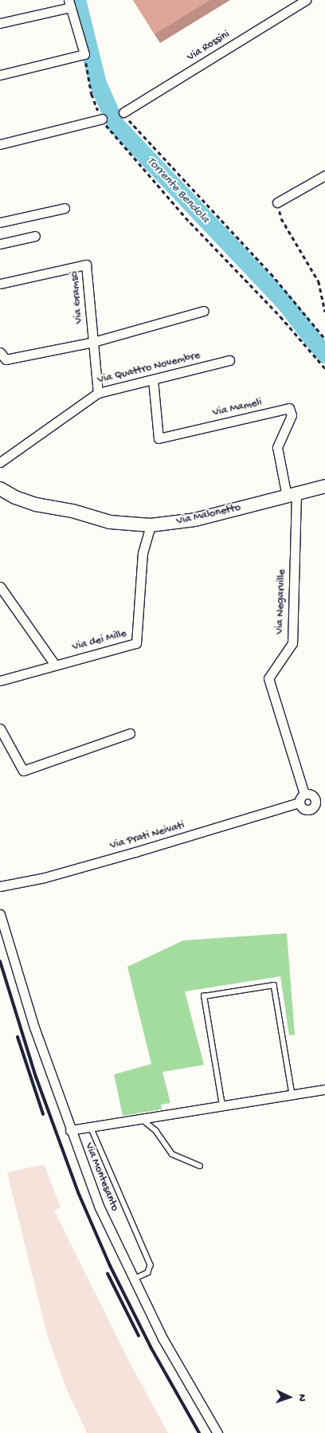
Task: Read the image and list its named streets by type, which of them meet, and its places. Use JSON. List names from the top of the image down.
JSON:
{
  "streets": {
    "street": [
      "Via Rossini",
      "Via Gramsci",
      "Via Quattro Novembre",
      "Via Mameli",
      "Via Malonetto",
      "Via Negarville",
      "Via dei Mille",
      "Via Prati Neivati",
      "Via Montesanto"
    ]
  },
  "crossings": [
    ["Via Gramsci", "Via Quattro Novembre"],
    ["Via Quattro Novembre", "Via Mameli"],
    ["Via Mameli", "Via Malonetto"],
    ["Via Mameli", "Via Negarville"],
    ["Via Malonetto", "Via Negarville"],
    ["Via Malonetto", "Via dei Mille"],
    ["Via Negarville", "Via Prati Neivati"]
  ],
  "water": ["Torrente Bendola"],
  "north": "right"
}
